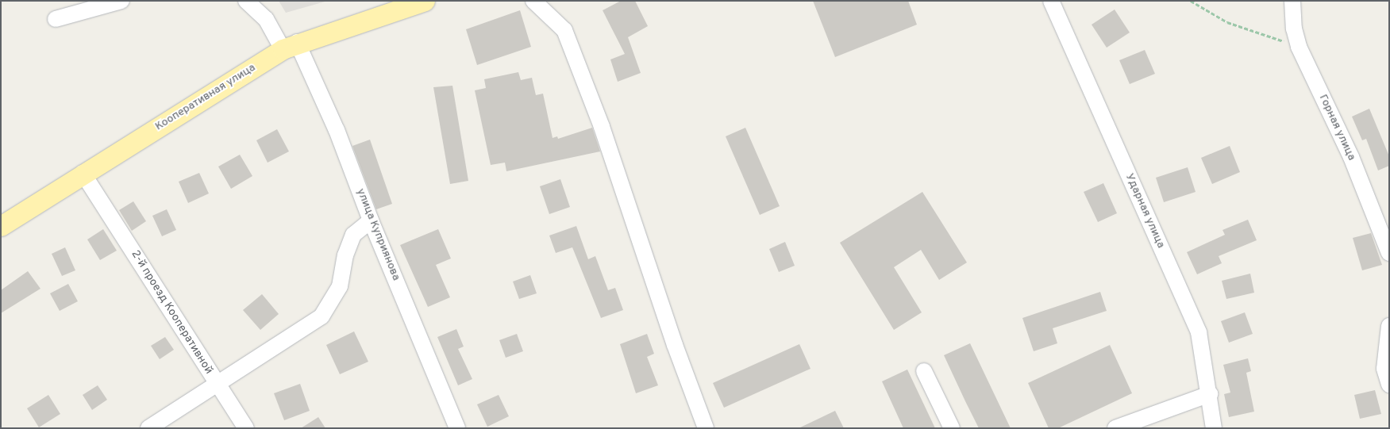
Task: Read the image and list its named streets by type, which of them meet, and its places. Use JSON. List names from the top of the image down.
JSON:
{
  "streets": {
    "main road": ["Кооперативная улица"],
    "street": [
      "Горная улица",
      "Ударная улица",
      "улица Куприянова",
      "2-й проезд Кооперативной"
    ]
  },
  "crossings": [
    ["Кооперативная улица", "улица Куприянова"],
    ["Кооперативная улица", "2-й проезд Кооперативной"]
  ]
}
